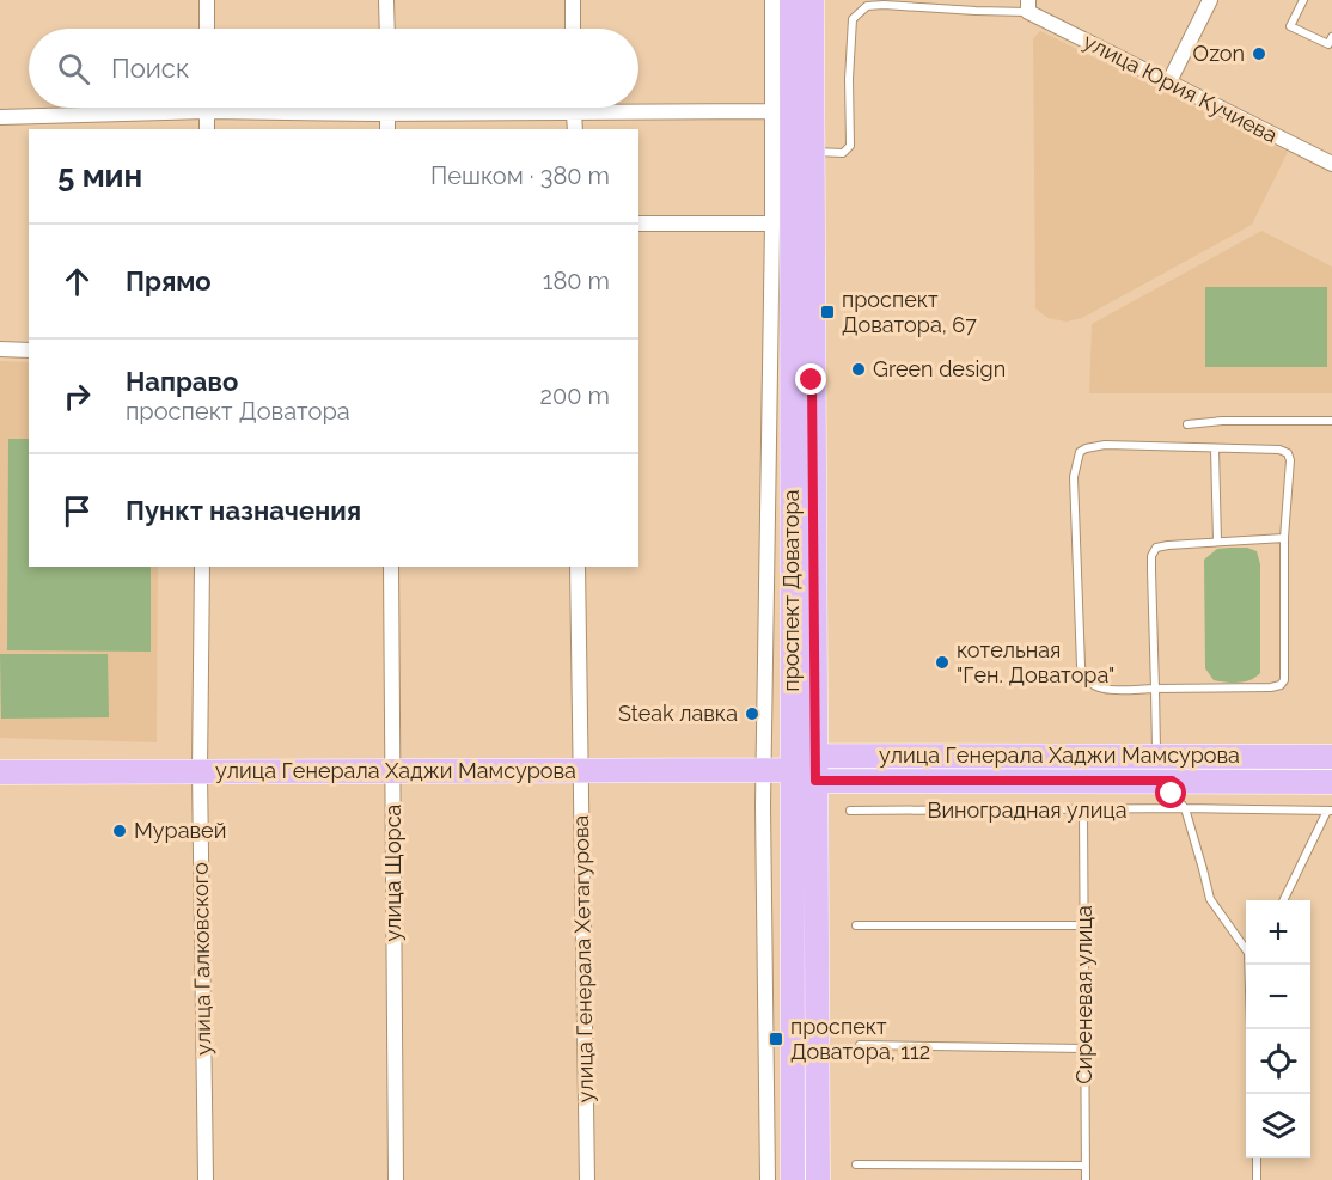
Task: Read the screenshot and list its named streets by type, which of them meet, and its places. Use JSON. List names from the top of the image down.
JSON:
{
  "streets": {
    "main road": ["проспект Доватора", "улица Генерала Хаджи Мамсурова"],
    "street": [
      "улица Юрия Кучиева",
      "улица Щорса",
      "улица Галковского",
      "улица Генерала Хетагурова"
    ],
    "lane": ["Виноградная улица", "Сиреневая улица"]
  },
  "crossings": [
    ["проспект Доватора", "улица Генерала Хаджи Мамсурова"],
    ["улица Генерала Хаджи Мамсурова", "улица Щорса"],
    ["улица Генерала Хаджи Мамсурова", "улица Галковского"],
    ["улица Генерала Хаджи Мамсурова", "улица Генерала Хетагурова"],
    ["Виноградная улица", "Сиреневая улица"]
  ],
  "places": {
    "other": [
      "Ozon",
      "Green design",
      "котельная \"Ген. Доватора\"",
      "Steak лавка",
      "Муравей"
    ],
    "transit": ["проспект Доватора, 67", "проспект Доватора, 112"]
  },
  "page": {
    "search": "Поиск",
    "heading": ["5 мин", "Пешком · 380 m"],
    "list": [
      ["Прямо", "180 m"],
      ["Направо", "проспект Доватора", "200 m"],
      "Пункт назначения"
    ],
    "map_buttons": ["+", "−"]
  }
}
